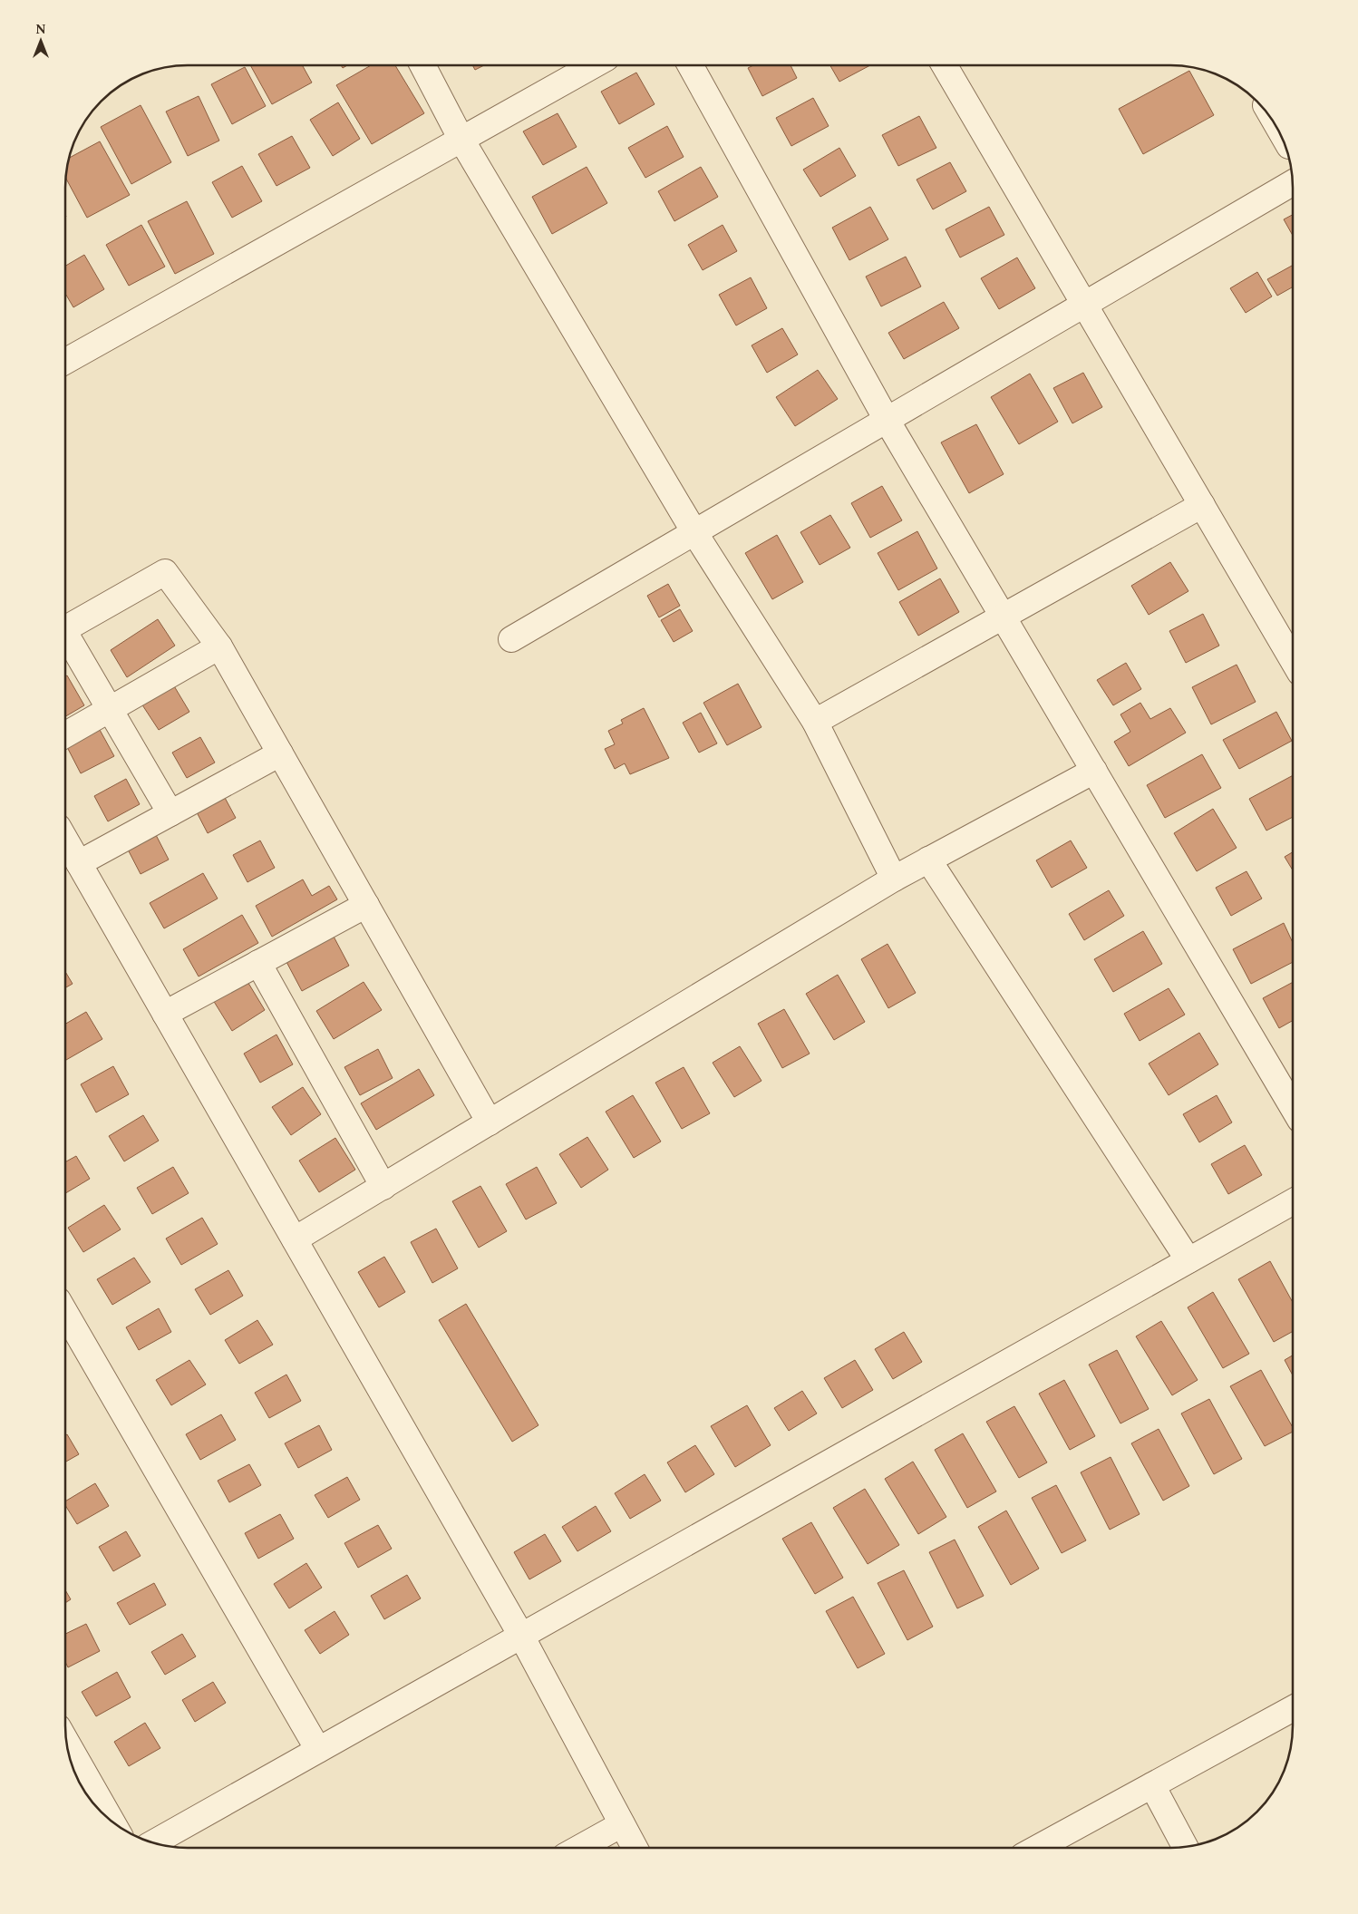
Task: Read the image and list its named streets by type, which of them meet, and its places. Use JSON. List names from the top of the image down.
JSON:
{
  "north": "top"
}
